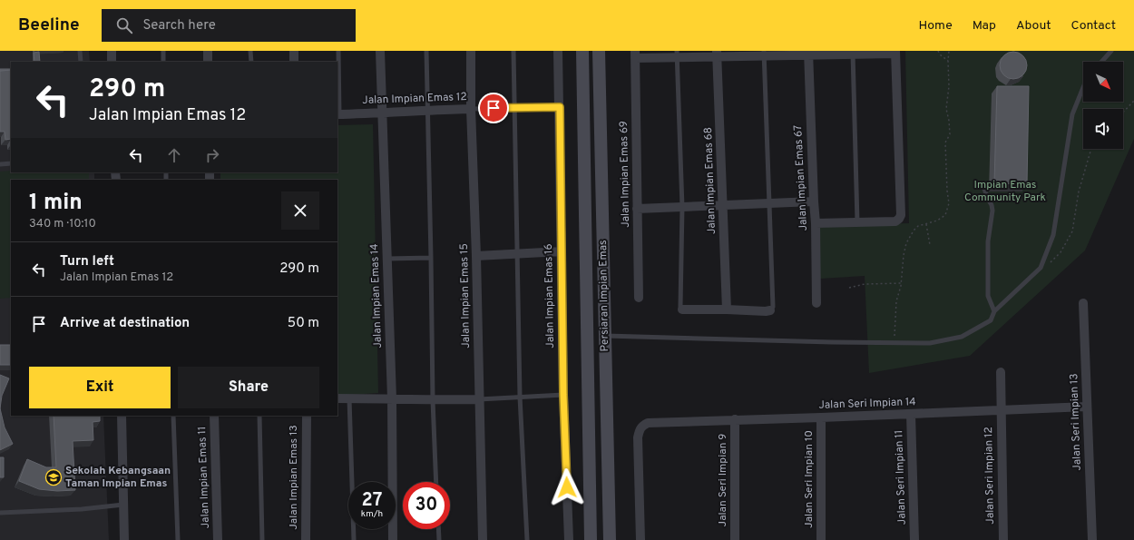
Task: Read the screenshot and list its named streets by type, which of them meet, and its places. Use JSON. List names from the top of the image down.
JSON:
{
  "streets": {
    "main road": ["Persiaran Impian Emas"],
    "street": [
      "Jalan Impian Emas 12",
      "Jalan Impian Emas 69",
      "Jalan Impian Emas 67",
      "Jalan Impian Emas 68",
      "Jalan Impian Emas 14",
      "Jalan Impian Emas 15",
      "Jalan Impian Emas 16",
      "Jalan Seri Impian 14",
      "Jalan Seri Impian 13",
      "Jalan Seri Impian 12",
      "Jalan Impian Emas 11",
      "Jalan Impian Emas 13",
      "Jalan Seri Impian 11",
      "Jalan Seri Impian 10",
      "Jalan Seri Impian 9"
    ]
  },
  "crossings": [
    ["Jalan Impian Emas 12", "Jalan Impian Emas 14"],
    ["Jalan Impian Emas 12", "Jalan Impian Emas 15"],
    ["Jalan Impian Emas 12", "Jalan Impian Emas 16"],
    ["Jalan Seri Impian 14", "Jalan Seri Impian 13"],
    ["Jalan Seri Impian 14", "Jalan Seri Impian 12"],
    ["Jalan Seri Impian 14", "Jalan Seri Impian 11"],
    ["Jalan Seri Impian 14", "Jalan Seri Impian 10"],
    ["Jalan Seri Impian 14", "Jalan Seri Impian 9"]
  ],
  "parks": ["Impian Emas Community Park"],
  "places": {
    "school or university": ["Sekolah Kebangsaan Taman Impian Emas"]
  },
  "north": "bottom right",
  "page": {
    "header": "Beeline",
    "search": "Search here",
    "nav": [
      "Home",
      "Map",
      "About",
      "Contact"
    ],
    "turn": ["290 m", "Jalan Impian Emas 12"],
    "heading": ["1 min", "340 m · 10:10"],
    "list": [
      {
        "name": "Turn left",
        "note": "Jalan Impian Emas 12",
        "value": "290 m"
      },
      {
        "name": "Arrive at destination",
        "value": "50 m"
      }
    ],
    "buttons": ["Exit", "Share"],
    "speed": "27 km/h",
    "limit": "30"
  }
}
